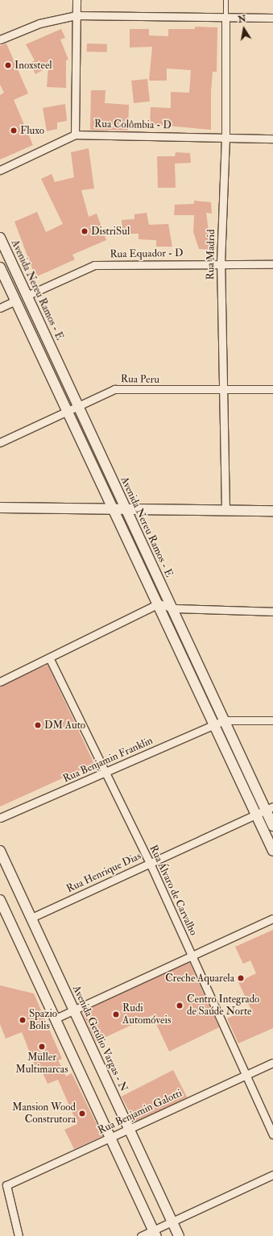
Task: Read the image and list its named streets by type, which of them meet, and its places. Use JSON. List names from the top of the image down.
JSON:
{
  "streets": {
    "street": [
      "Rua Colômbia - D",
      "Rua Equador - D",
      "Rua Madrid",
      "Avenida Nereu Ramos - E",
      "Rua Peru",
      "Rua Benjamin Franklin",
      "Rua Henrique Dias",
      "Rua Álvaro de Carvalho",
      "Avenida Getúlio Vargas - N",
      "Rua Benjamin Galotti"
    ]
  },
  "crossings": [
    ["Rua Colômbia - D", "Rua Madrid"],
    ["Rua Equador - D", "Rua Madrid"],
    ["Rua Equador - D", "Avenida Nereu Ramos - E"],
    ["Rua Madrid", "Rua Peru"],
    ["Avenida Nereu Ramos - E", "Rua Peru"],
    ["Avenida Nereu Ramos - E", "Rua Benjamin Franklin"],
    ["Avenida Nereu Ramos - E", "Rua Henrique Dias"],
    ["Rua Benjamin Franklin", "Rua Álvaro de Carvalho"],
    ["Rua Henrique Dias", "Rua Álvaro de Carvalho"],
    ["Rua Henrique Dias", "Avenida Getúlio Vargas - N"],
    ["Rua Álvaro de Carvalho", "Rua Benjamin Galotti"],
    ["Avenida Getúlio Vargas - N", "Rua Benjamin Galotti"]
  ],
  "places": [
    "Inoxsteel",
    "Fluxo",
    "DistriSul",
    "DM Auto",
    "Creche Aquarela",
    "Centro Integrado de Saúde Norte",
    "Rudi Automóveis",
    "Spazio Bolis",
    "Müller Multimarcas",
    "Mansion Wood Construtora"
  ],
  "north": "top"
}
